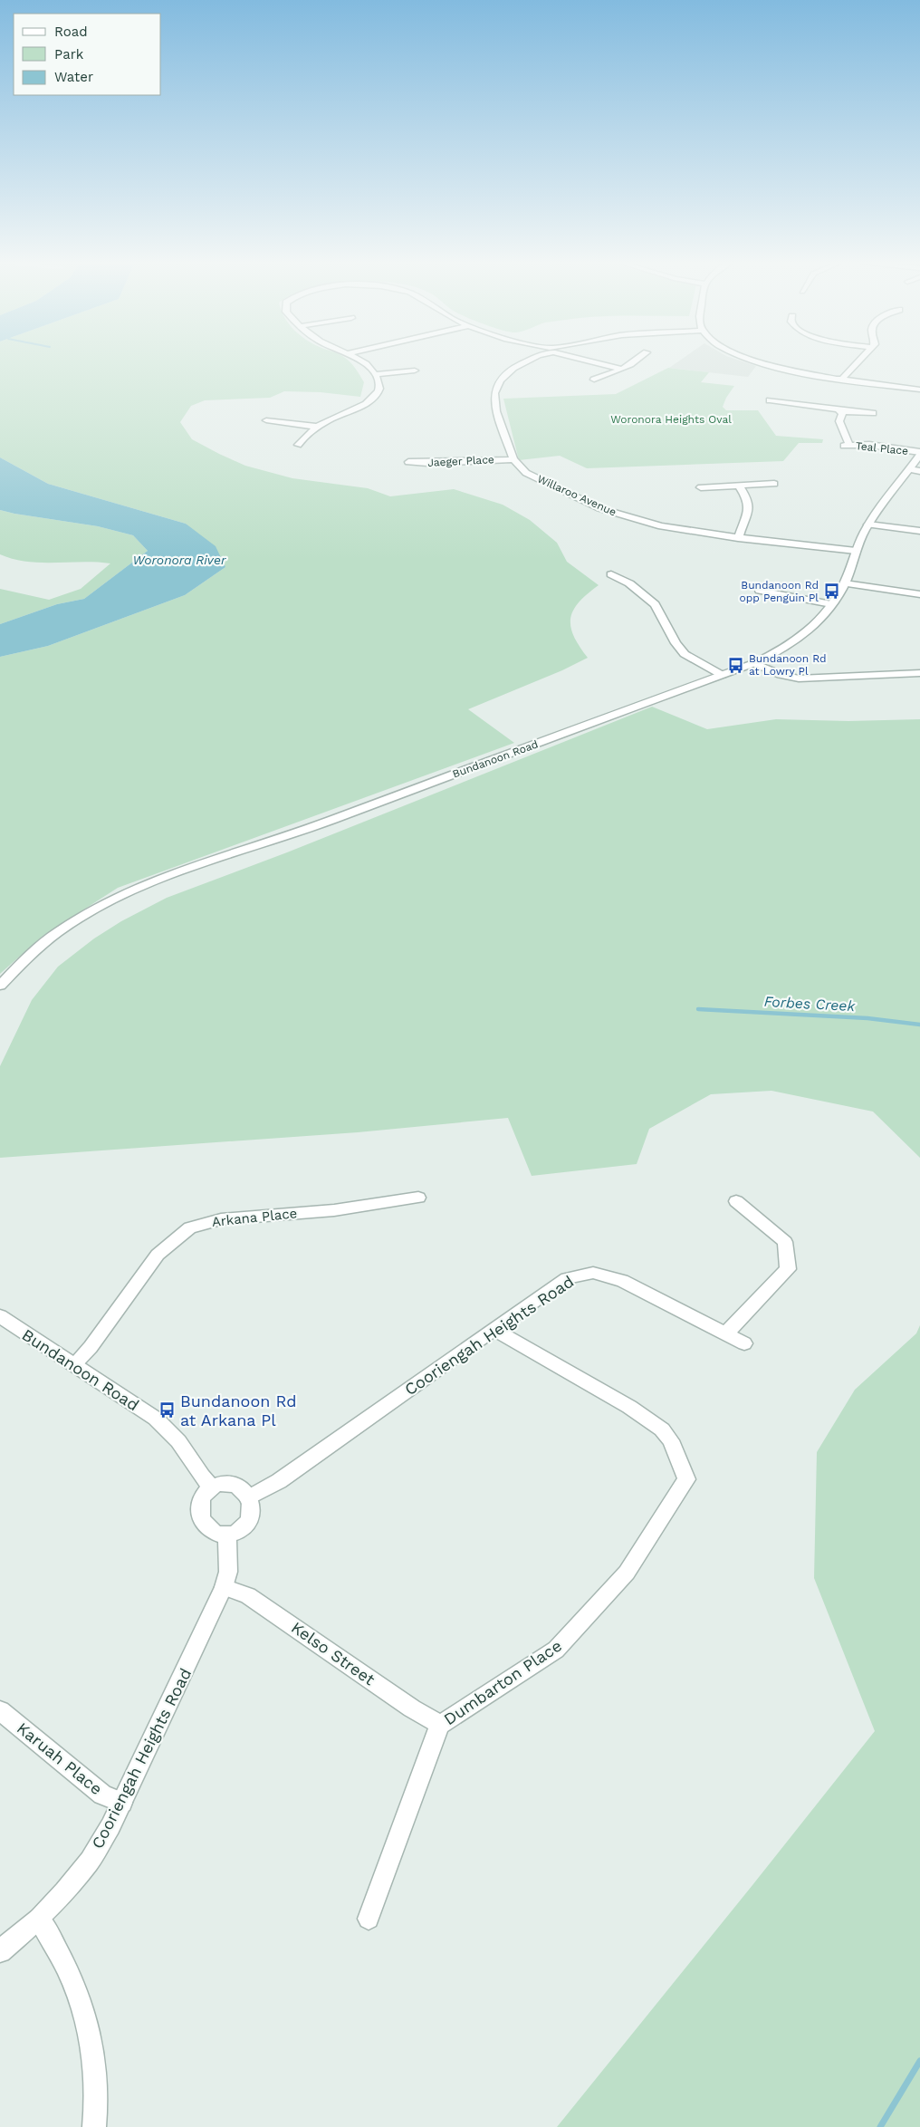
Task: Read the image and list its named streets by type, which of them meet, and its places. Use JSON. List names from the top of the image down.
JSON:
{
  "streets": {
    "street": [
      "Teal Place",
      "Jaeger Place",
      "Willaroo Avenue",
      "Bundanoon Road",
      "Arkana Place",
      "Cooriengah Heights Road",
      "Kelso Street",
      "Dumbarton Place",
      "Karuah Place"
    ]
  },
  "crossings": [
    ["Teal Place", "Bundanoon Road"],
    ["Jaeger Place", "Willaroo Avenue"],
    ["Willaroo Avenue", "Bundanoon Road"],
    ["Bundanoon Road", "Arkana Place"],
    ["Bundanoon Road", "Cooriengah Heights Road"],
    ["Cooriengah Heights Road", "Kelso Street"],
    ["Cooriengah Heights Road", "Dumbarton Place"],
    ["Cooriengah Heights Road", "Karuah Place"],
    ["Kelso Street", "Dumbarton Place"]
  ],
  "water": ["Woronora River", "Forbes Creek"],
  "parks": ["Woronora Heights Oval"],
  "places": {
    "bus stop": ["Bundanoon Rd opp Penguin Pl", "Bundanoon Rd at Lowry Pl", "Bundanoon Rd at Arkana Pl"]
  },
  "legend": ["Road", "Park", "Water"]
}
